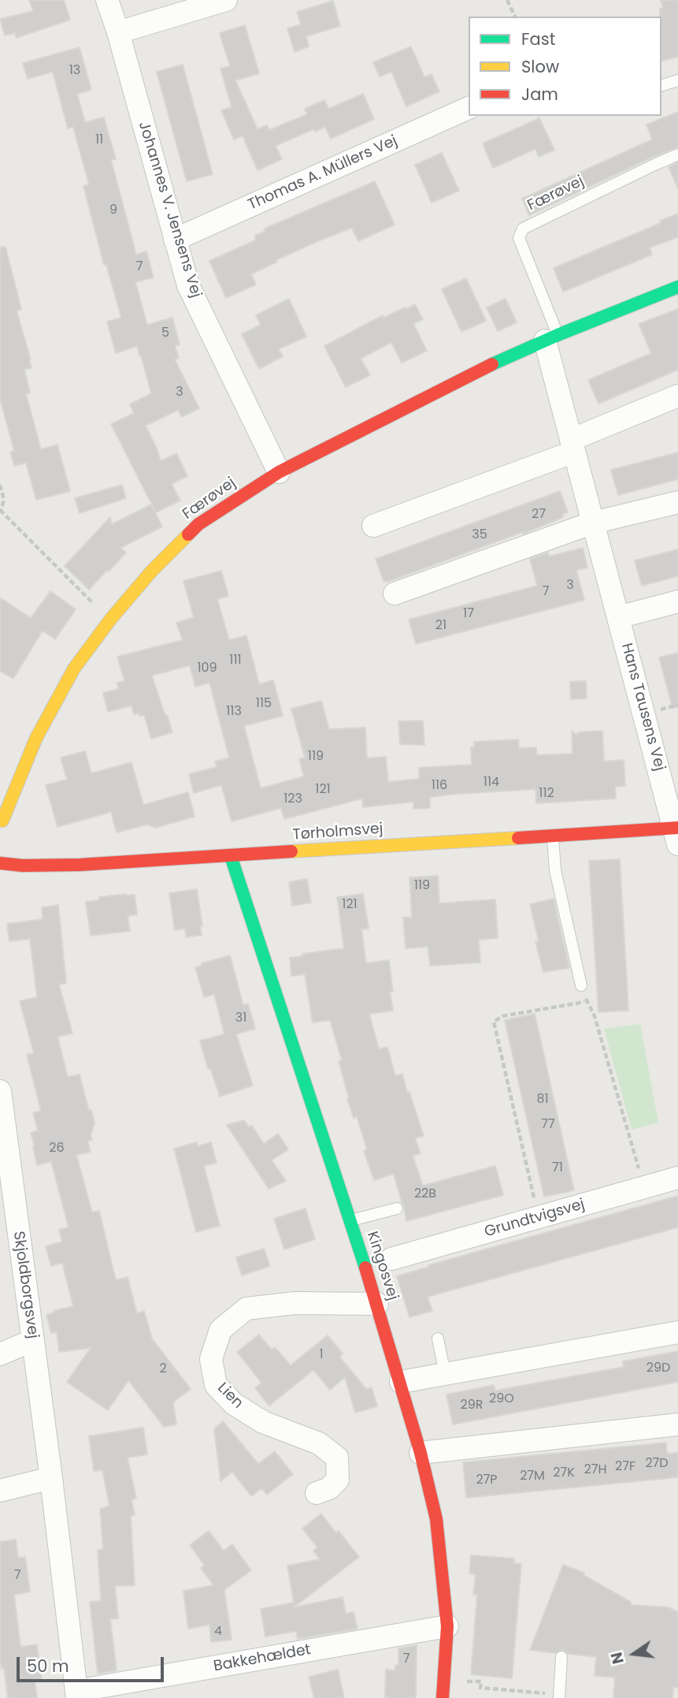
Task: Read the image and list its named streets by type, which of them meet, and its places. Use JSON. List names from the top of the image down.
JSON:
{
  "streets": {
    "street": [
      "Thomas A. Müllers Vej",
      "Færøvej",
      "Johannes V. Jensens Vej",
      "Hans Tausens Vej",
      "Tørholmsvej",
      "Grundtvigsvej",
      "Kingosvej",
      "Skjoldborgsvej",
      "Lien",
      "Bakkehældet"
    ]
  },
  "crossings": [
    ["Thomas A. Müllers Vej", "Johannes V. Jensens Vej"],
    ["Færøvej", "Johannes V. Jensens Vej"],
    ["Færøvej", "Hans Tausens Vej"],
    ["Hans Tausens Vej", "Tørholmsvej"],
    ["Tørholmsvej", "Kingosvej"],
    ["Kingosvej", "Lien"],
    ["Kingosvej", "Bakkehældet"],
    ["Skjoldborgsvej", "Bakkehældet"]
  ],
  "house_numbers": [
    "13",
    "11",
    "9",
    "7",
    "5",
    "3",
    "27",
    "35",
    "3",
    "7",
    "17",
    "21",
    "111",
    "109",
    "115",
    "113",
    "119",
    "114",
    "116",
    "121",
    "112",
    "123",
    "119",
    "121",
    "31",
    "81",
    "77",
    "26",
    "71",
    "22B",
    "1",
    "29D",
    "2",
    "29O",
    "29R",
    "27D",
    "27F",
    "27H",
    "27K",
    "27M",
    "27P",
    "7",
    "4",
    "7"
  ],
  "legend": ["Fast", "Slow", "Jam"],
  "scale_bar": "50 m",
  "north": "left"
}
